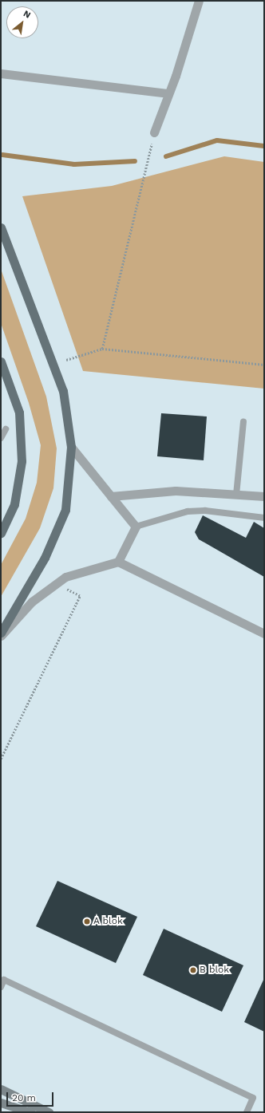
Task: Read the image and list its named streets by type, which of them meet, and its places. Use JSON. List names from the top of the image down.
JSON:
{
  "places": ["A blok", "B blok"],
  "scale_bar": "20 m",
  "north": "top right"
}
